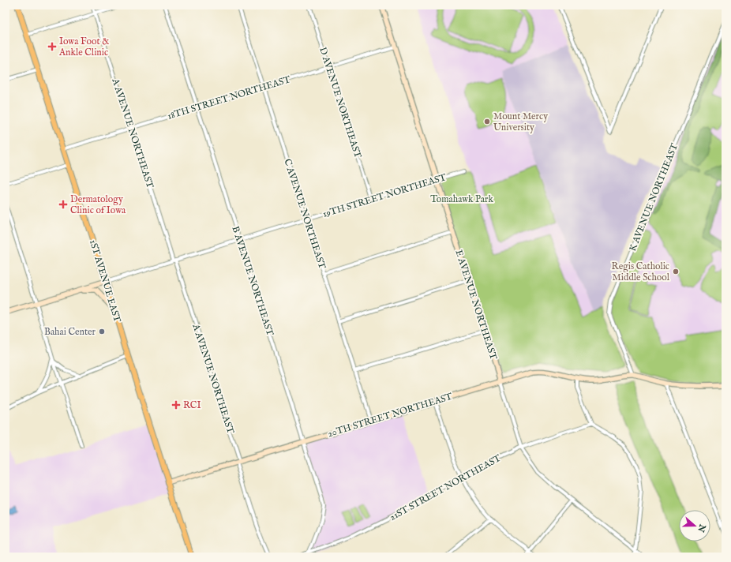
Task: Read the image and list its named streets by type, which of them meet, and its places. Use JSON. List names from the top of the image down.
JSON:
{
  "streets": {
    "main road": ["1ST AVENUE EAST"],
    "street": [
      "18TH STREET NORTHEAST",
      "D AVENUE NORTHEAST",
      "A AVENUE NORTHEAST",
      "19TH STREET NORTHEAST",
      "K AVENUE NORTHEAST",
      "C AVENUE NORTHEAST",
      "B AVENUE NORTHEAST",
      "E AVENUE NORTHEAST",
      "20TH STREET NORTHEAST",
      "21ST STREET NORTHEAST"
    ]
  },
  "crossings": [
    ["18TH STREET NORTHEAST", "D AVENUE NORTHEAST"],
    ["18TH STREET NORTHEAST", "A AVENUE NORTHEAST"],
    ["18TH STREET NORTHEAST", "C AVENUE NORTHEAST"],
    ["18TH STREET NORTHEAST", "1ST AVENUE EAST"],
    ["18TH STREET NORTHEAST", "B AVENUE NORTHEAST"],
    ["18TH STREET NORTHEAST", "E AVENUE NORTHEAST"],
    ["D AVENUE NORTHEAST", "19TH STREET NORTHEAST"],
    ["A AVENUE NORTHEAST", "19TH STREET NORTHEAST"],
    ["A AVENUE NORTHEAST", "20TH STREET NORTHEAST"],
    ["19TH STREET NORTHEAST", "C AVENUE NORTHEAST"],
    ["19TH STREET NORTHEAST", "1ST AVENUE EAST"],
    ["19TH STREET NORTHEAST", "B AVENUE NORTHEAST"],
    ["19TH STREET NORTHEAST", "E AVENUE NORTHEAST"],
    ["K AVENUE NORTHEAST", "20TH STREET NORTHEAST"],
    ["C AVENUE NORTHEAST", "20TH STREET NORTHEAST"],
    ["1ST AVENUE EAST", "20TH STREET NORTHEAST"],
    ["B AVENUE NORTHEAST", "20TH STREET NORTHEAST"],
    ["B AVENUE NORTHEAST", "21ST STREET NORTHEAST"],
    ["E AVENUE NORTHEAST", "20TH STREET NORTHEAST"],
    ["E AVENUE NORTHEAST", "21ST STREET NORTHEAST"]
  ],
  "parks": ["Tomahawk Park"],
  "places": {
    "health": ["Iowa Foot & Ankle Clinic", "Dermatology Clinic of Iowa", "RCI"],
    "other": ["Mount Mercy University", "Regis Catholic Middle School", "Bahai Center"]
  },
  "north": "right"
}
